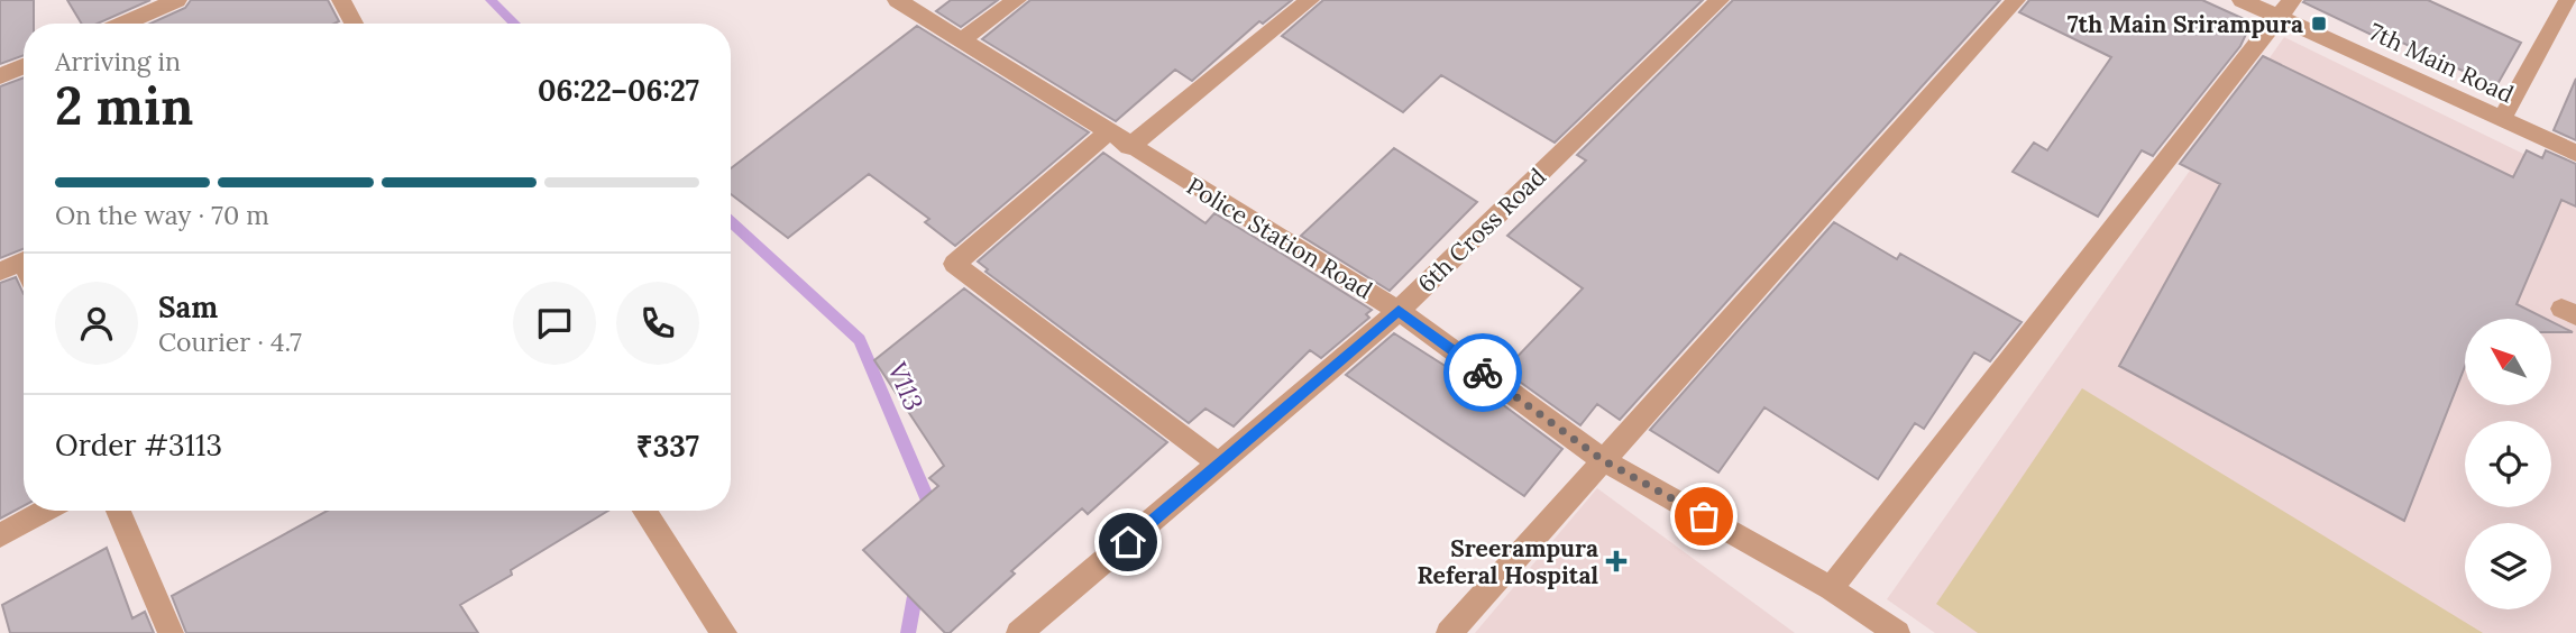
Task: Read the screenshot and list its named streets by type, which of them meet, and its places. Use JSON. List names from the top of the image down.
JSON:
{
  "streets": {
    "street": ["7th Main Road", "6th Cross Road", "Police Station Road"]
  },
  "crossings": [
    ["6th Cross Road", "Police Station Road"]
  ],
  "water": ["V113"],
  "places": {
    "transit": ["7th Main Srirampura"],
    "health": ["Sreerampura Referal Hospital"]
  },
  "north": "top left",
  "page": {
    "heading": ["2 min", "Arriving in", "06:22–06:27"],
    "panel": [
      "Sam",
      "Courier · 4.7",
      "Order #3113",
      "₹337"
    ],
    "bar": "On the way · 70 m"
  }
}
